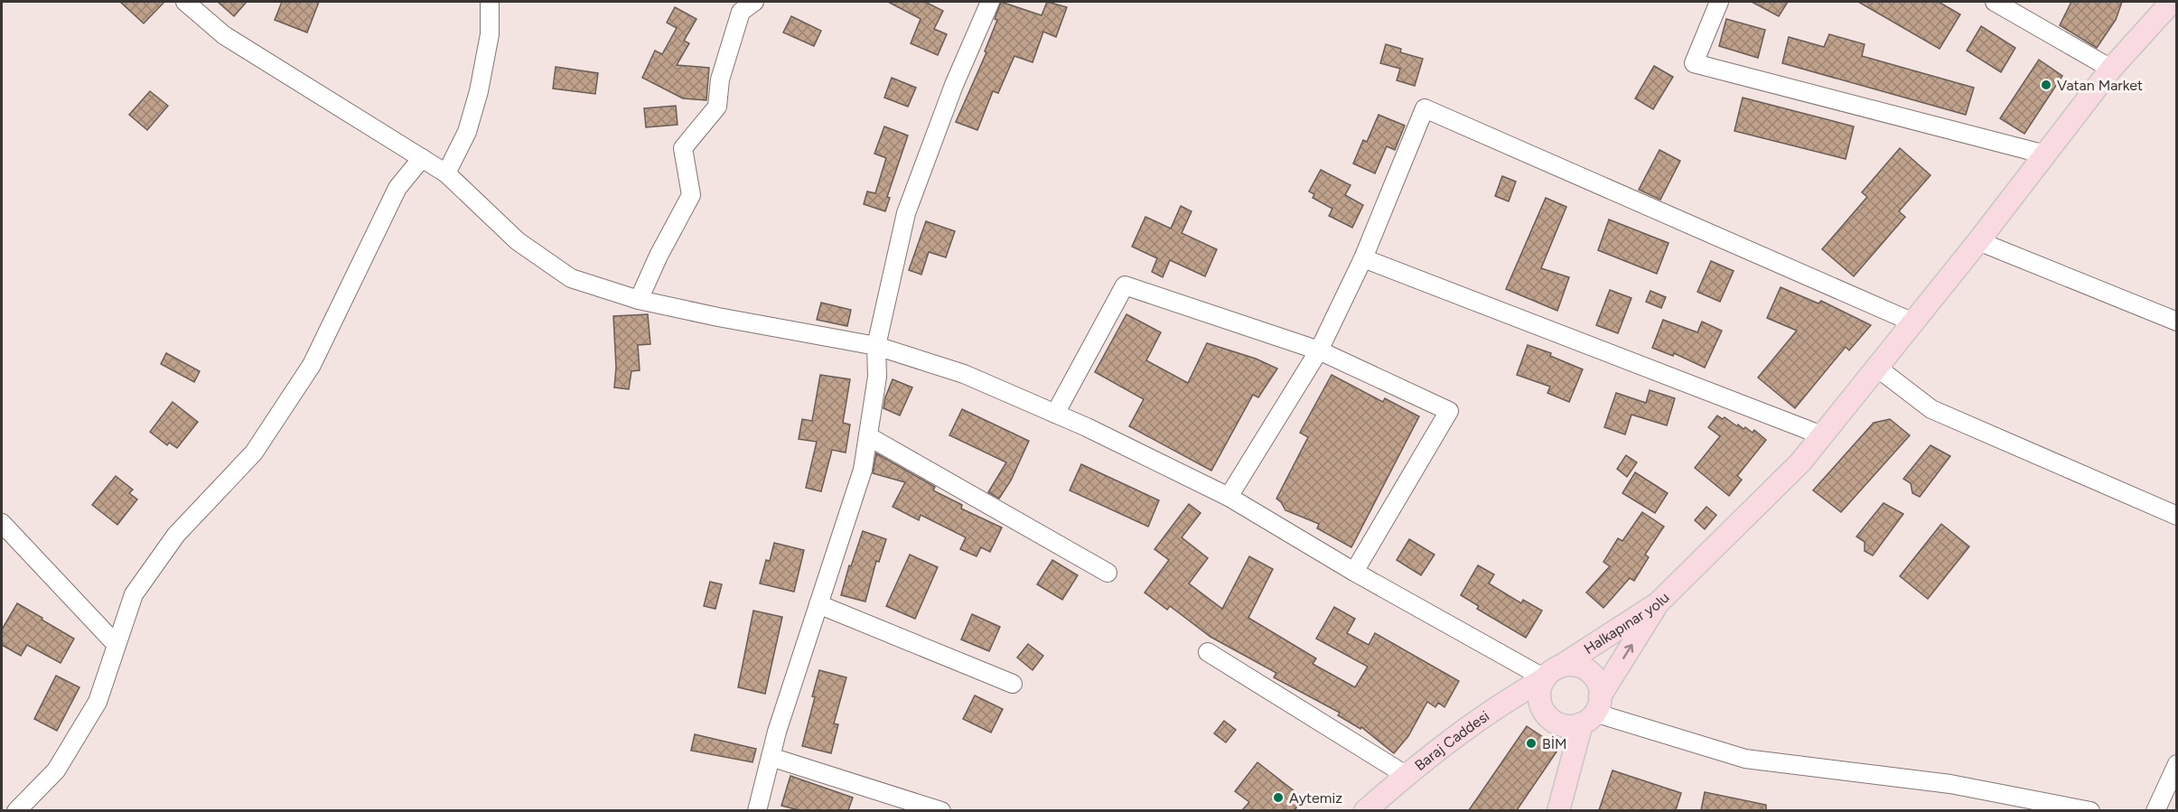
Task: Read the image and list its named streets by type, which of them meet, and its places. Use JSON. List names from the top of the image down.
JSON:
{
  "streets": {
    "main road": ["Halkapınar yolu", "Baraj Caddesi"]
  },
  "crossings": [
    ["Halkapınar yolu", "Baraj Caddesi"]
  ],
  "places": ["Vatan Market", "BİM", "Aytemiz"]
}
